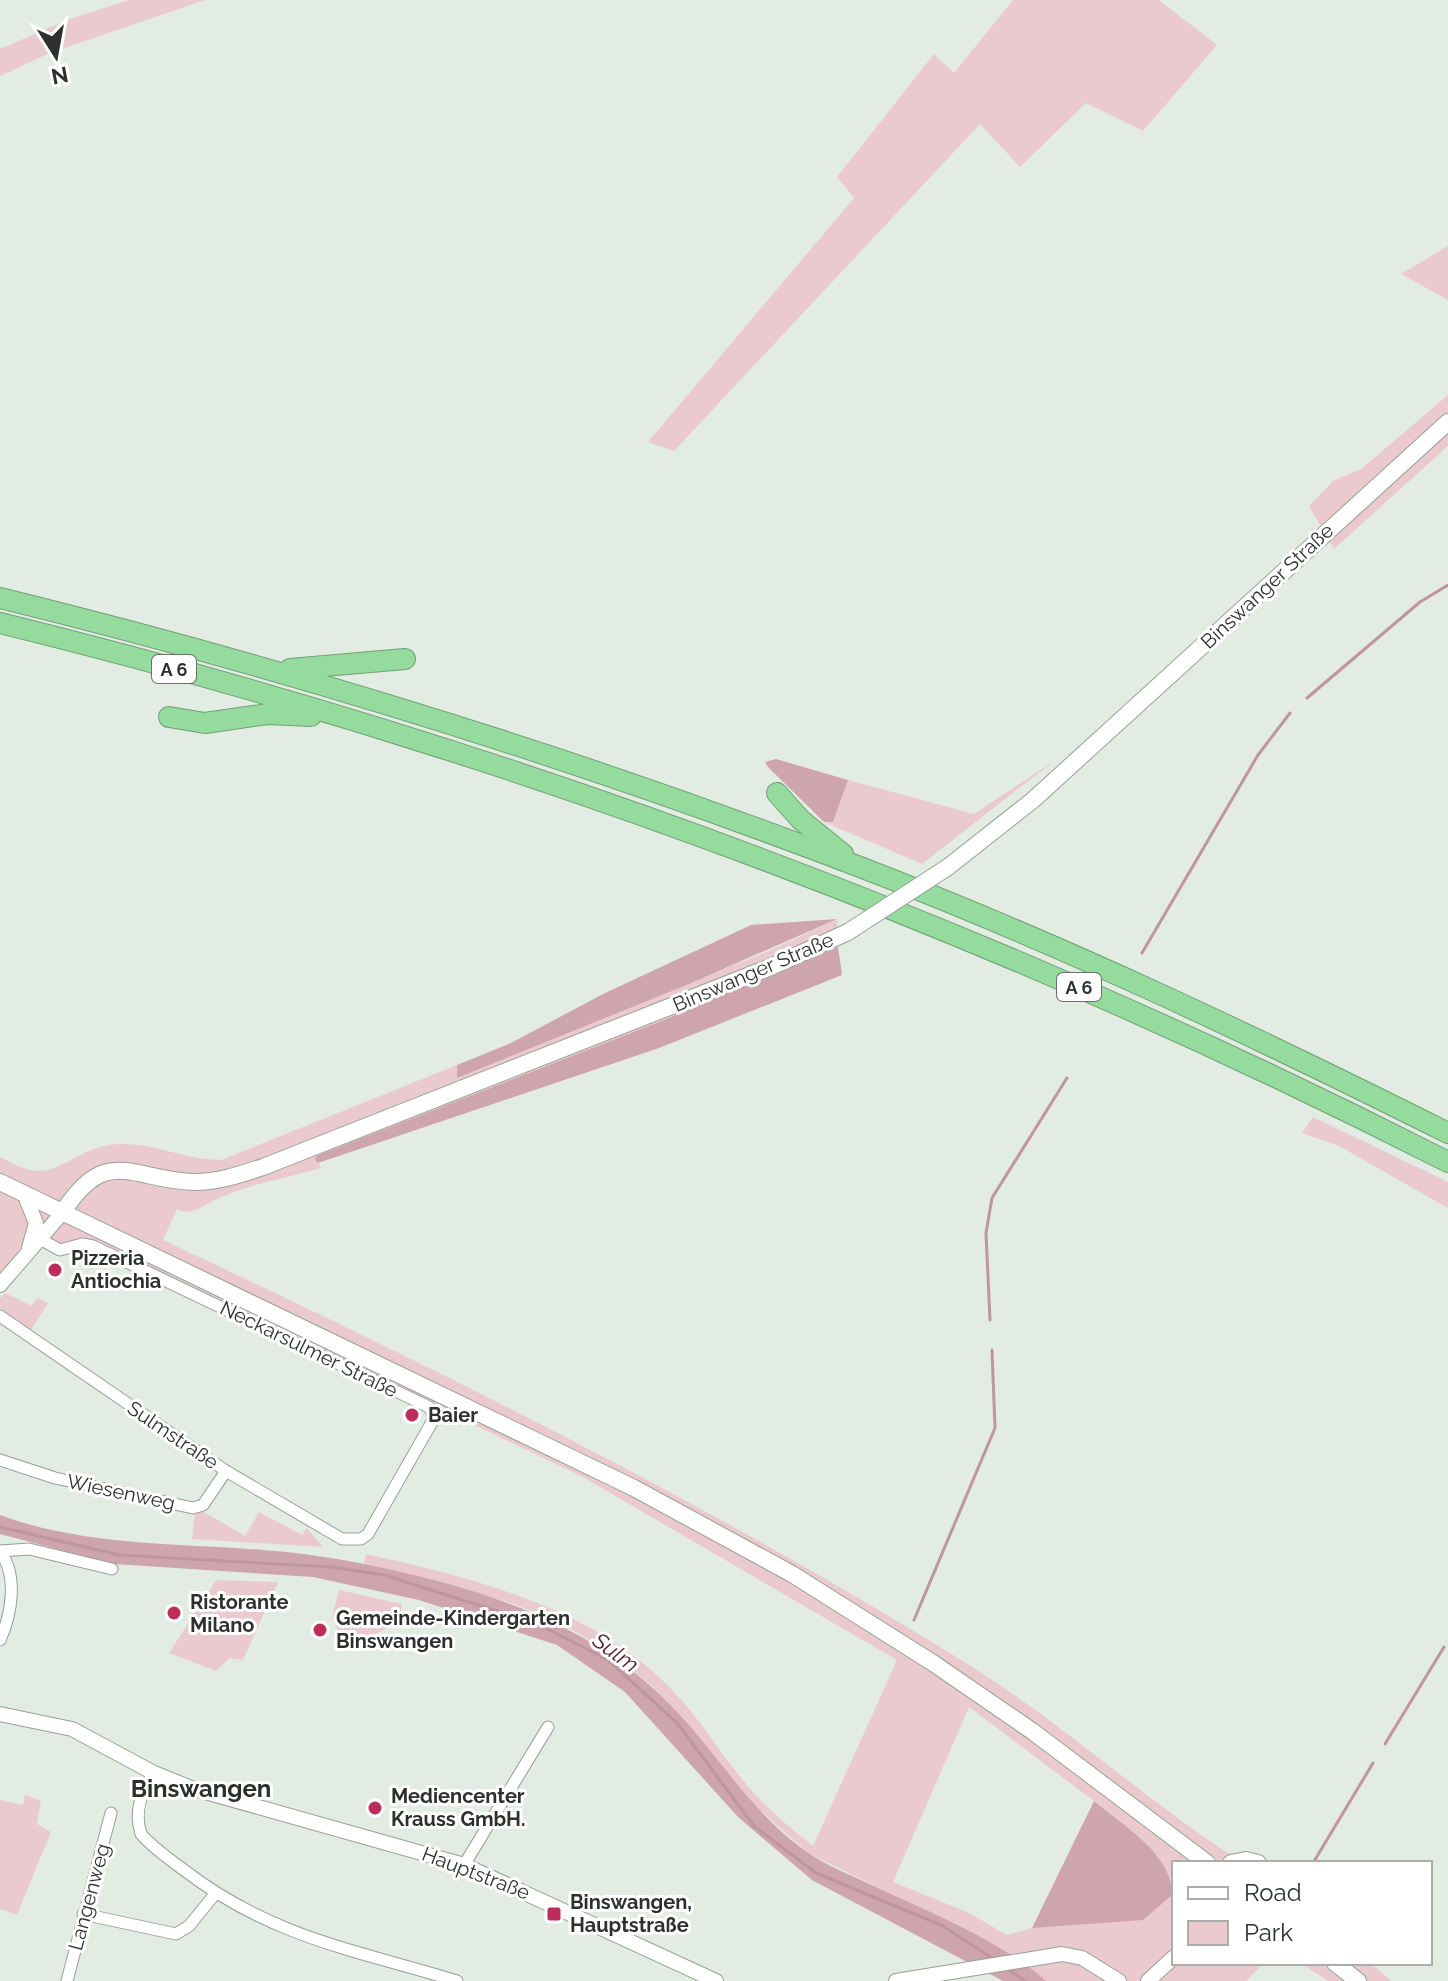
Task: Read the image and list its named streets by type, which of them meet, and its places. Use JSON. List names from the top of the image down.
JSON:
{
  "streets": {
    "highway": ["A 6"],
    "main road": ["Binswanger Straße"],
    "street": [
      "Neckarsulmer Straße",
      "Sulmstraße",
      "Wiesenweg",
      "Hauptstraße",
      "Langenweg"
    ]
  },
  "crossings": [
    ["Neckarsulmer Straße", "Sulmstraße"],
    ["Sulmstraße", "Wiesenweg"]
  ],
  "districts": ["Binswangen"],
  "water": ["Sulm"],
  "places": {
    "other": [
      "Pizzeria Antiochia",
      "Baier",
      "Ristorante Milano",
      "Gemeinde-Kindergarten Binswangen",
      "Mediencenter Krauss GmbH."
    ],
    "transit": ["Binswangen, Hauptstraße"]
  },
  "legend": ["Road", "Park"],
  "north": "bottom"
}
